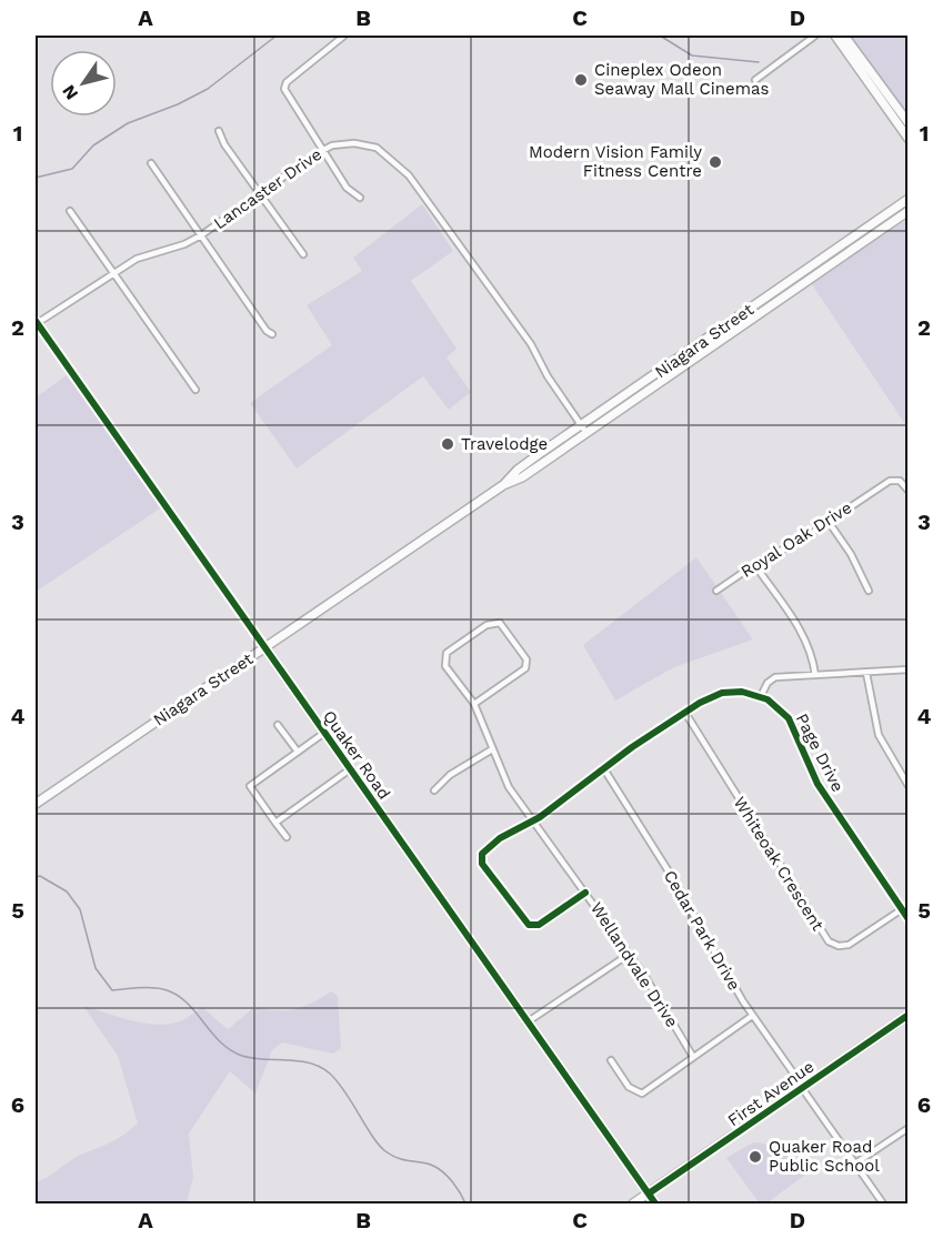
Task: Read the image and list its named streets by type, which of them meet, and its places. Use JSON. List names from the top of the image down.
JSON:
{
  "streets": {
    "main road": ["Niagara Street", "Quaker Road", "First Avenue"],
    "street": [
      "Lancaster Drive",
      "Royal Oak Drive",
      "Page Drive",
      "Whiteoak Crescent",
      "Cedar Park Drive",
      "Wellandvale Drive"
    ]
  },
  "crossings": [
    ["Lancaster Drive", "Niagara Street"],
    ["Lancaster Drive", "Quaker Road"],
    ["Niagara Street", "Quaker Road"],
    ["Page Drive", "Whiteoak Crescent"],
    ["Quaker Road", "First Avenue"],
    ["Cedar Park Drive", "First Avenue"]
  ],
  "places": [
    "Cineplex Odeon Seaway Mall Cinemas",
    "Modern Vision Family Fitness Centre",
    "Travelodge",
    "Quaker Road Public School"
  ],
  "north": "bottom left",
  "grid": {
    "columns": [
      "A",
      "B",
      "C",
      "D"
    ],
    "rows": [
      "1",
      "2",
      "3",
      "4",
      "5",
      "6"
    ]
  }
}
